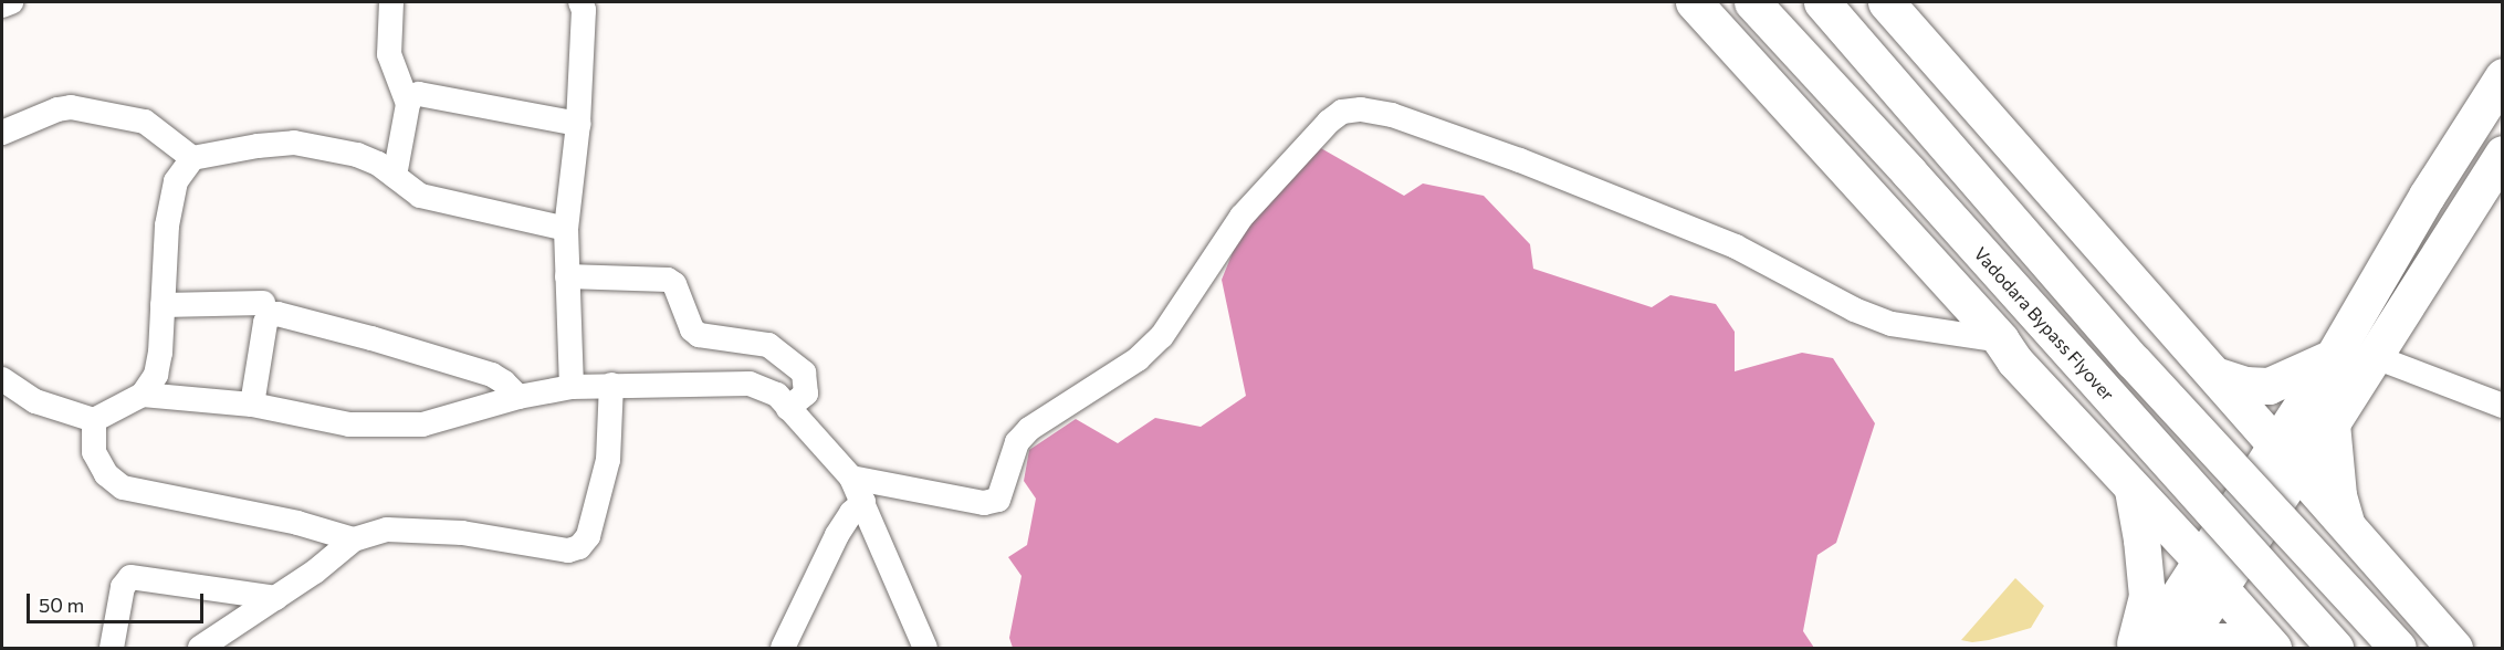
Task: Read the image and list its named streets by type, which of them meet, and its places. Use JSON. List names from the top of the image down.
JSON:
{
  "streets": {
    "main road": ["Vadodara Bypass Flyover"]
  },
  "scale_bar": "50 m"
}
